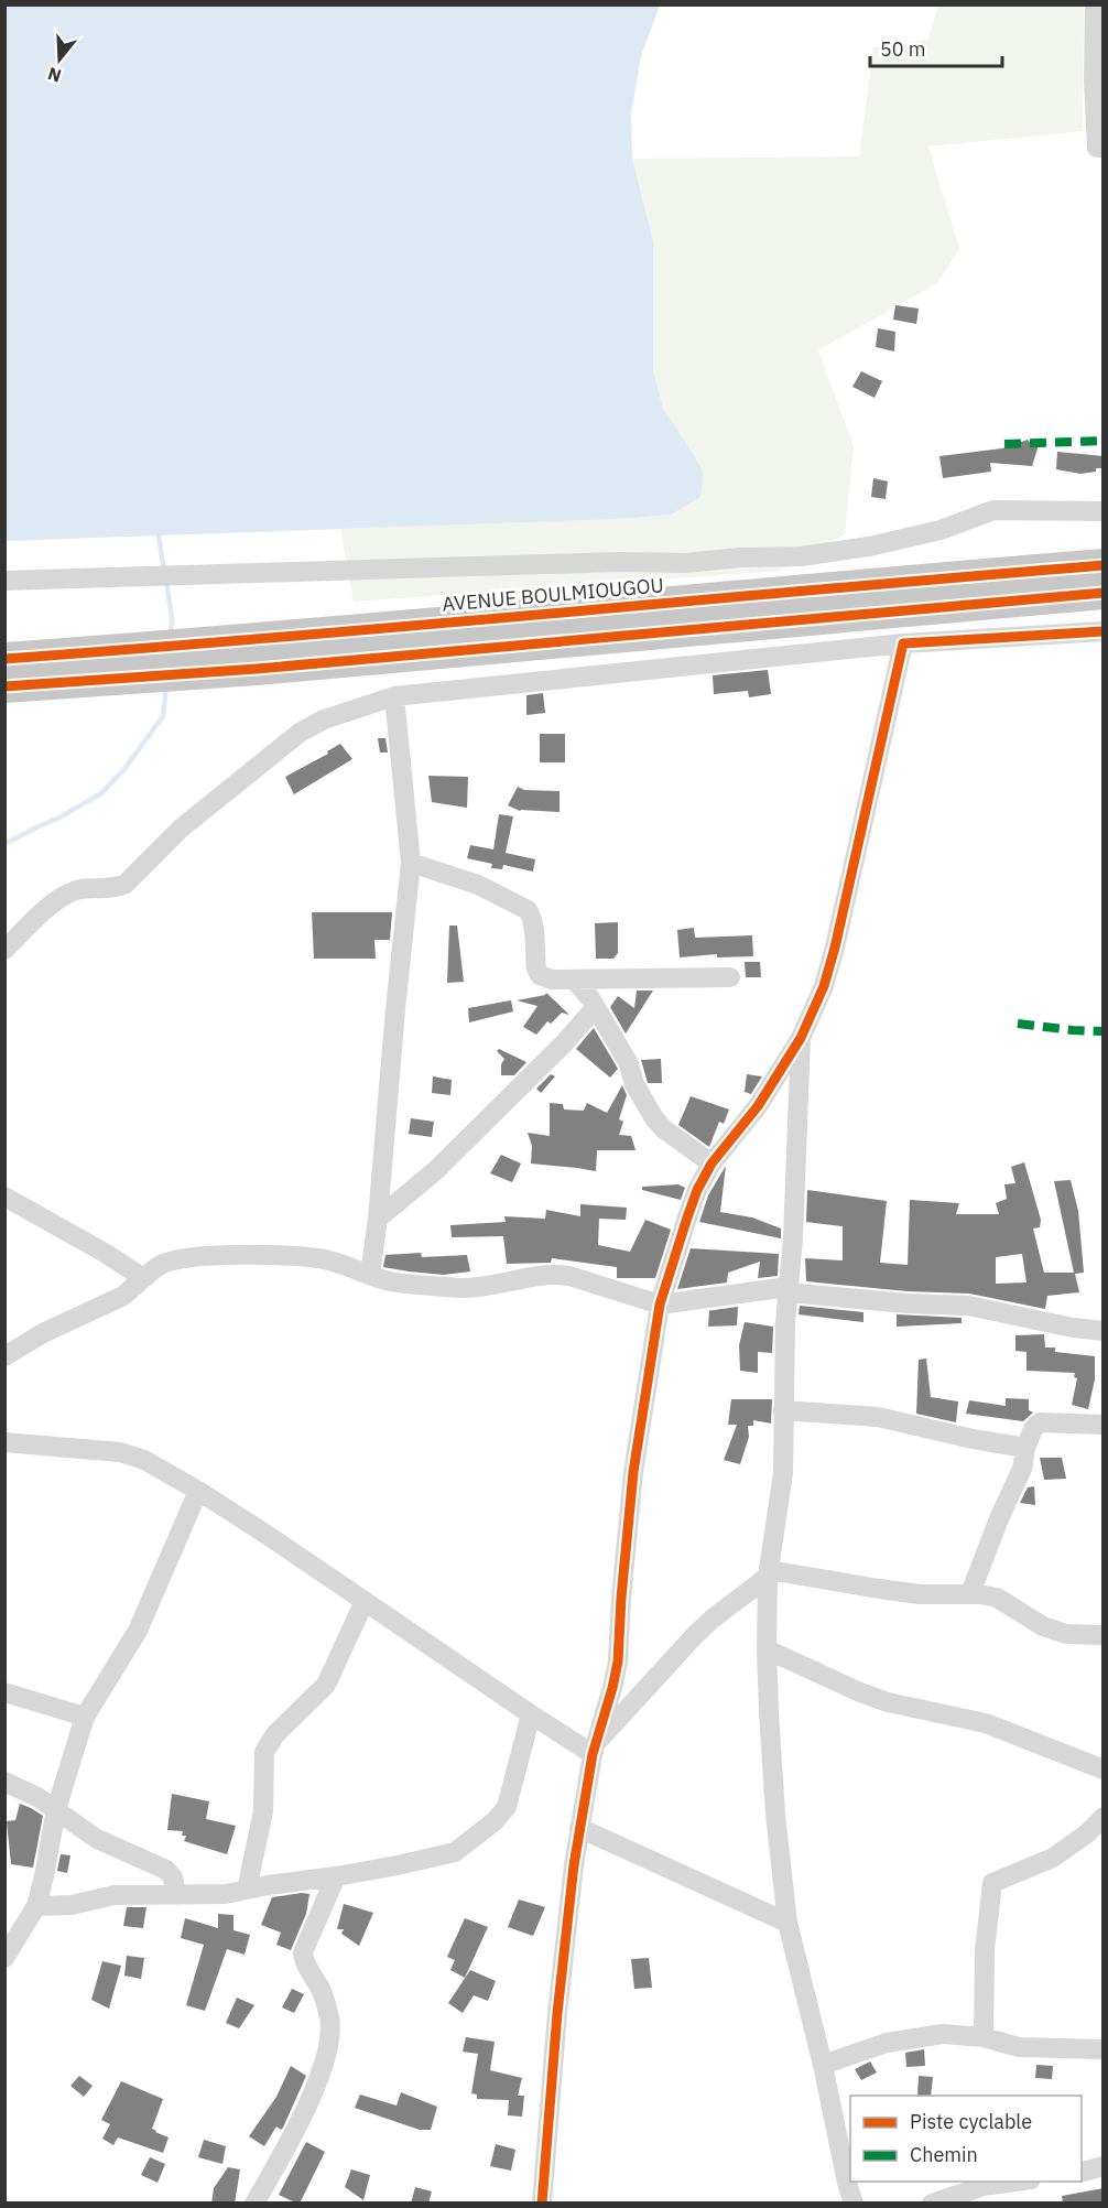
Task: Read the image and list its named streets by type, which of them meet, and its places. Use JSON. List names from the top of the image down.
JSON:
{
  "streets": {
    "highway": ["AVENUE BOULMIOUGOU"]
  },
  "legend": ["Piste cyclable", "Chemin"],
  "scale_bar": "50 m",
  "north": "bottom"
}
